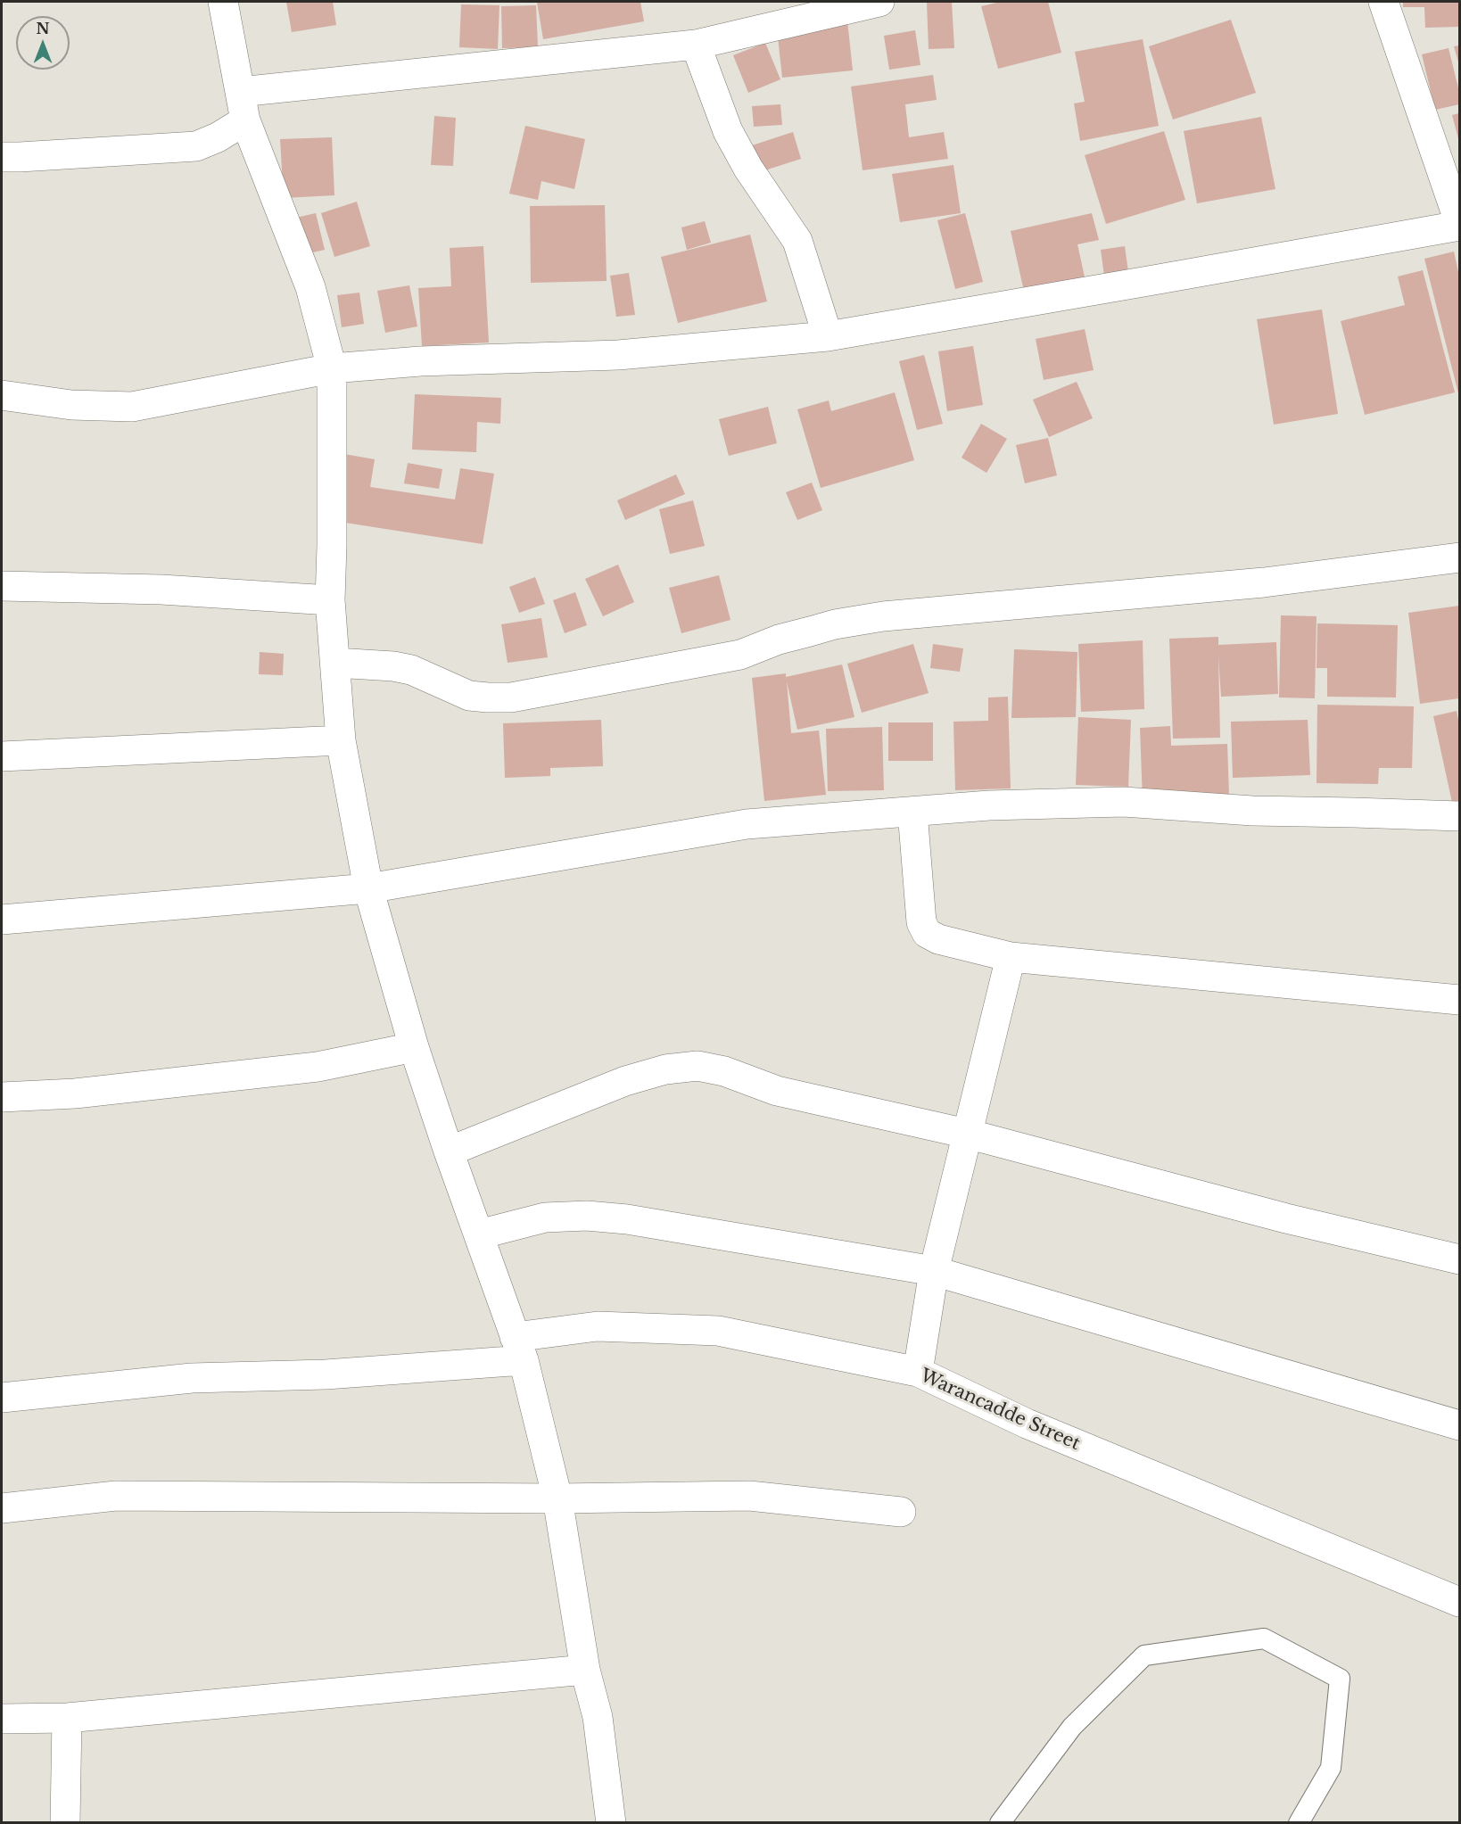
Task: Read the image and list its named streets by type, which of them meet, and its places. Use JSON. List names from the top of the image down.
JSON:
{
  "streets": {
    "street": ["Warancadde Street"]
  },
  "north": "top"
}
